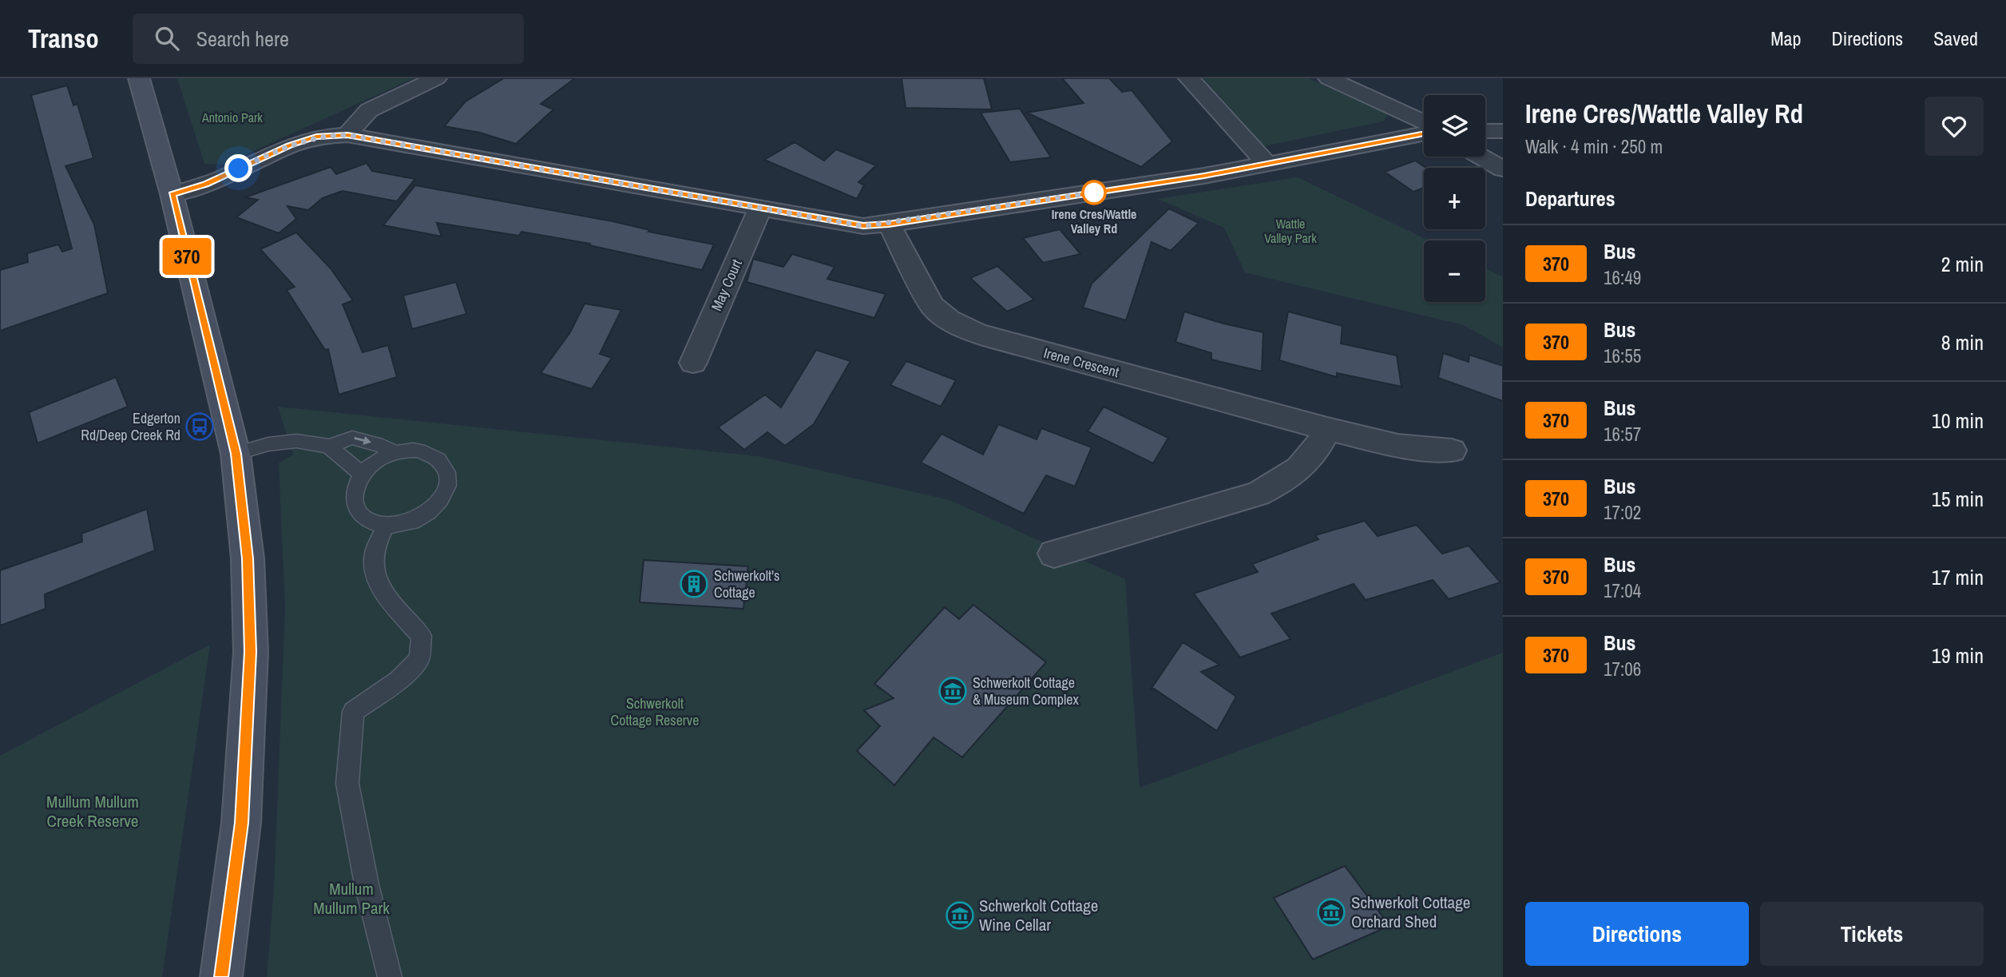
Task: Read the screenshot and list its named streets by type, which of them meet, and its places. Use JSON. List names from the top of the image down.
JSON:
{
  "streets": {
    "street": ["May Court", "Irene Crescent"]
  },
  "parks": [
    "Antonio Park",
    "Wattle Valley Park",
    "Schwerkolt Cottage Reserve",
    "Mullum Mullum Creek Reserve",
    "Mullum Mullum Park"
  ],
  "places": {
    "other": ["Irene Cres/Wattle Valley Rd"],
    "bus stop": ["Edgerton Rd/Deep Creek Rd"],
    "building": ["Schwerkolt's Cottage"],
    "museum": ["Schwerkolt Cottage & Museum Complex", "Schwerkolt Cottage Orchard Shed", "Schwerkolt Cottage Wine Cellar"]
  },
  "lines": ["bus line 370"],
  "page": {
    "header": "Transo",
    "search": "Search here",
    "nav": ["Map", "Directions", "Saved"],
    "on_map": "370",
    "heading": [
      ["Irene Cres/Wattle Valley Rd", "Walk · 4 min · 250 m"],
      "Departures"
    ],
    "map_buttons": ["+", "−"],
    "list": [
      {
        "mark": "370",
        "name": "Bus",
        "note": "16:49",
        "value": "2 min"
      },
      {
        "mark": "370",
        "name": "Bus",
        "note": "16:55",
        "value": "8 min"
      },
      {
        "mark": "370",
        "name": "Bus",
        "note": "16:57",
        "value": "10 min"
      },
      {
        "mark": "370",
        "name": "Bus",
        "note": "17:02",
        "value": "15 min"
      },
      {
        "mark": "370",
        "name": "Bus",
        "note": "17:04",
        "value": "17 min"
      },
      {
        "mark": "370",
        "name": "Bus",
        "note": "17:06",
        "value": "19 min"
      }
    ],
    "buttons": ["Directions", "Tickets"]
  }
}
